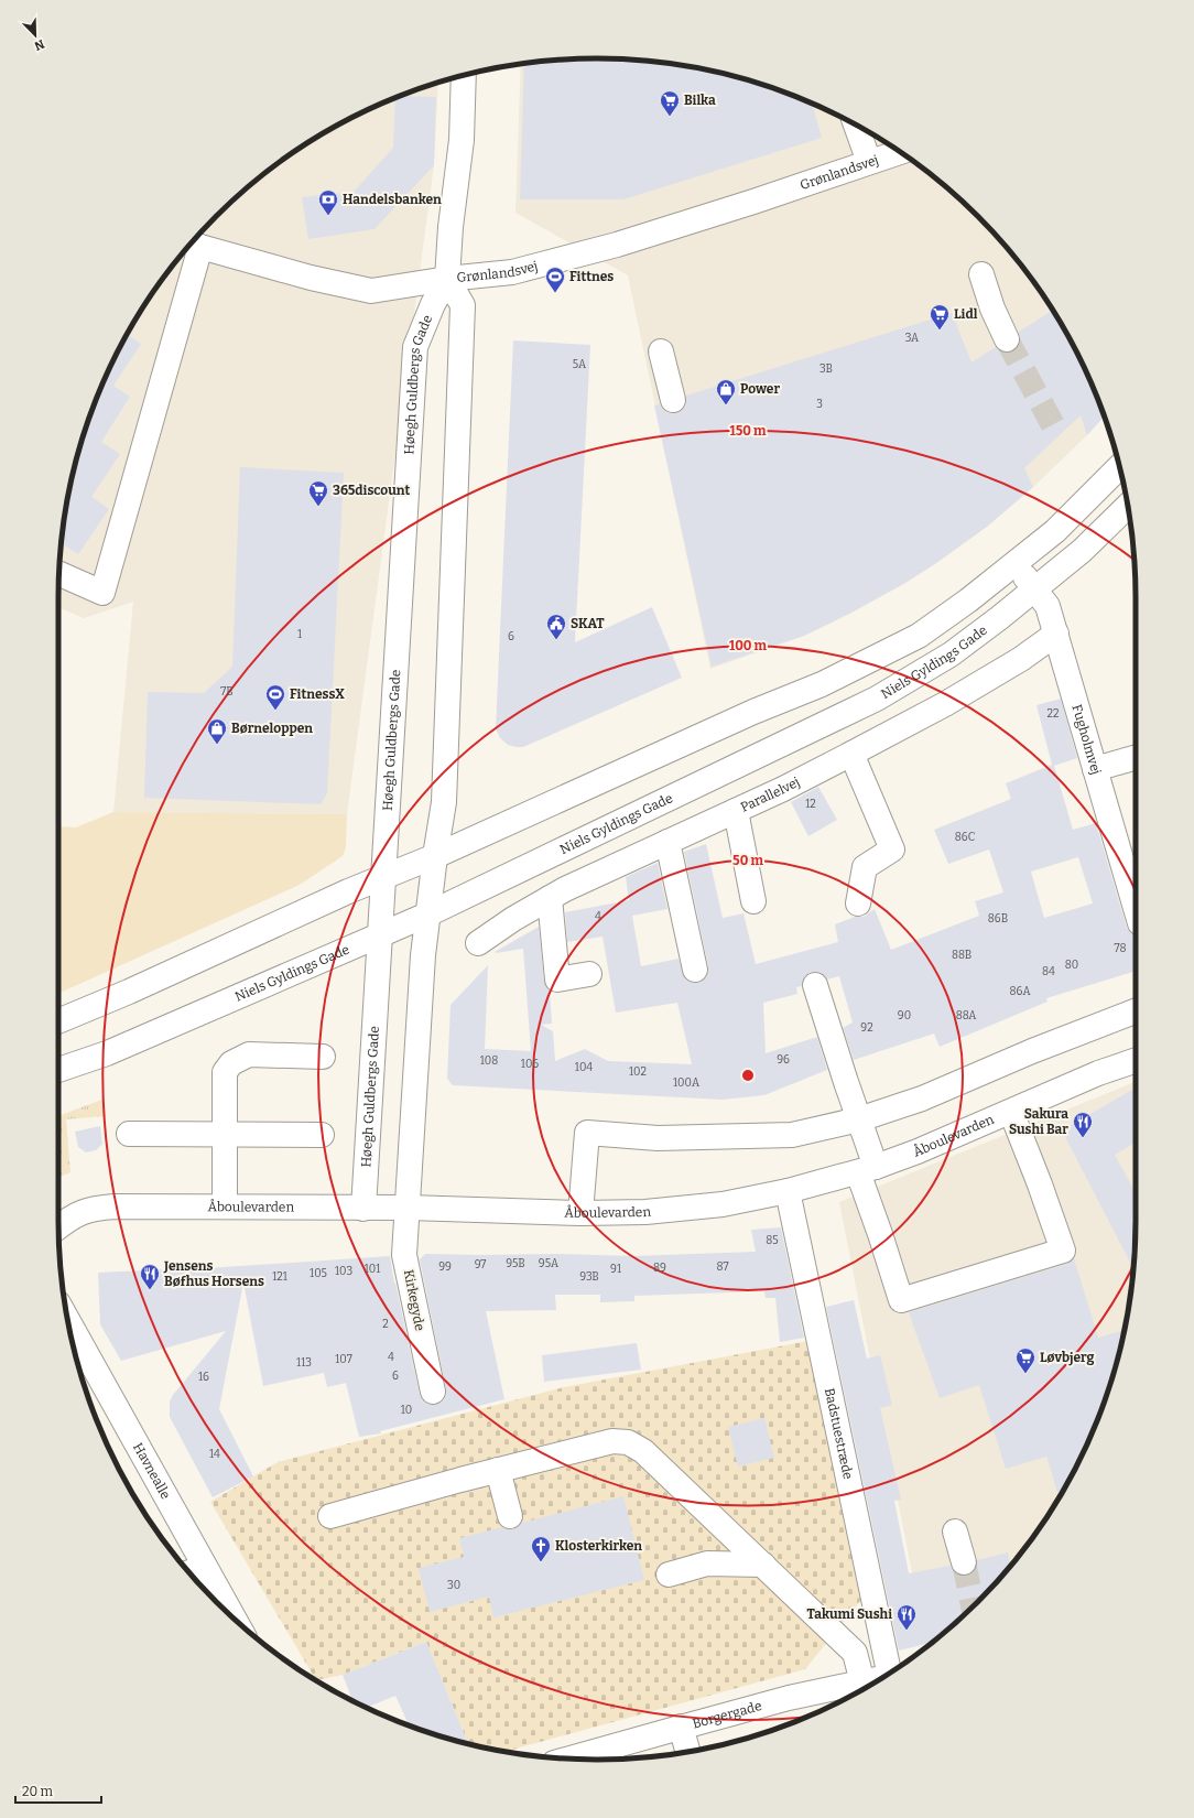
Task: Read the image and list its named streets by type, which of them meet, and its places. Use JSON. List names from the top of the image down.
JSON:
{
  "streets": {
    "street": [
      "Grønlandsvej",
      "Høegh Guldbergs Gade",
      "Niels Gyldings Gade",
      "Fugholmvej",
      "Parallelvej",
      "Åboulevarden",
      "Kirkegyde",
      "Badstuestræde",
      "Havnealle",
      "Borgergade"
    ]
  },
  "crossings": [
    ["Grønlandsvej", "Høegh Guldbergs Gade"],
    ["Høegh Guldbergs Gade", "Niels Gyldings Gade"],
    ["Høegh Guldbergs Gade", "Åboulevarden"],
    ["Niels Gyldings Gade", "Fugholmvej"],
    ["Fugholmvej", "Parallelvej"],
    ["Åboulevarden", "Kirkegyde"],
    ["Åboulevarden", "Badstuestræde"]
  ],
  "places": {
    "supermarket": [
      "Bilka",
      "Lidl",
      "365discount",
      "Løvbjerg"
    ],
    "bank": ["Handelsbanken"],
    "sports": ["Fittnes", "FitnessX"],
    "shop": ["Power", "Børneloppen"],
    "public building": ["SKAT"],
    "restaurant": ["Sakura Sushi Bar", "Jensens Bøfhus Horsens", "Takumi Sushi"],
    "church": ["Klosterkirken"]
  },
  "house_numbers": [
    "3A",
    "5A",
    "3B",
    "3",
    "1",
    "6",
    "7B",
    "22",
    "12",
    "86C",
    "4",
    "86B",
    "78",
    "88B",
    "80",
    "84",
    "86A",
    "90",
    "88A",
    "92",
    "96",
    "108",
    "106",
    "104",
    "102",
    "100A",
    "85",
    "95B",
    "95A",
    "97",
    "99",
    "87",
    "89",
    "101",
    "91",
    "103",
    "105",
    "121",
    "93B",
    "2",
    "4",
    "107",
    "113",
    "6",
    "16",
    "10",
    "14",
    "30"
  ],
  "scale_bar": "20 m",
  "north": "bottom right",
  "rings": ["150 m", "100 m", "50 m"]
}
